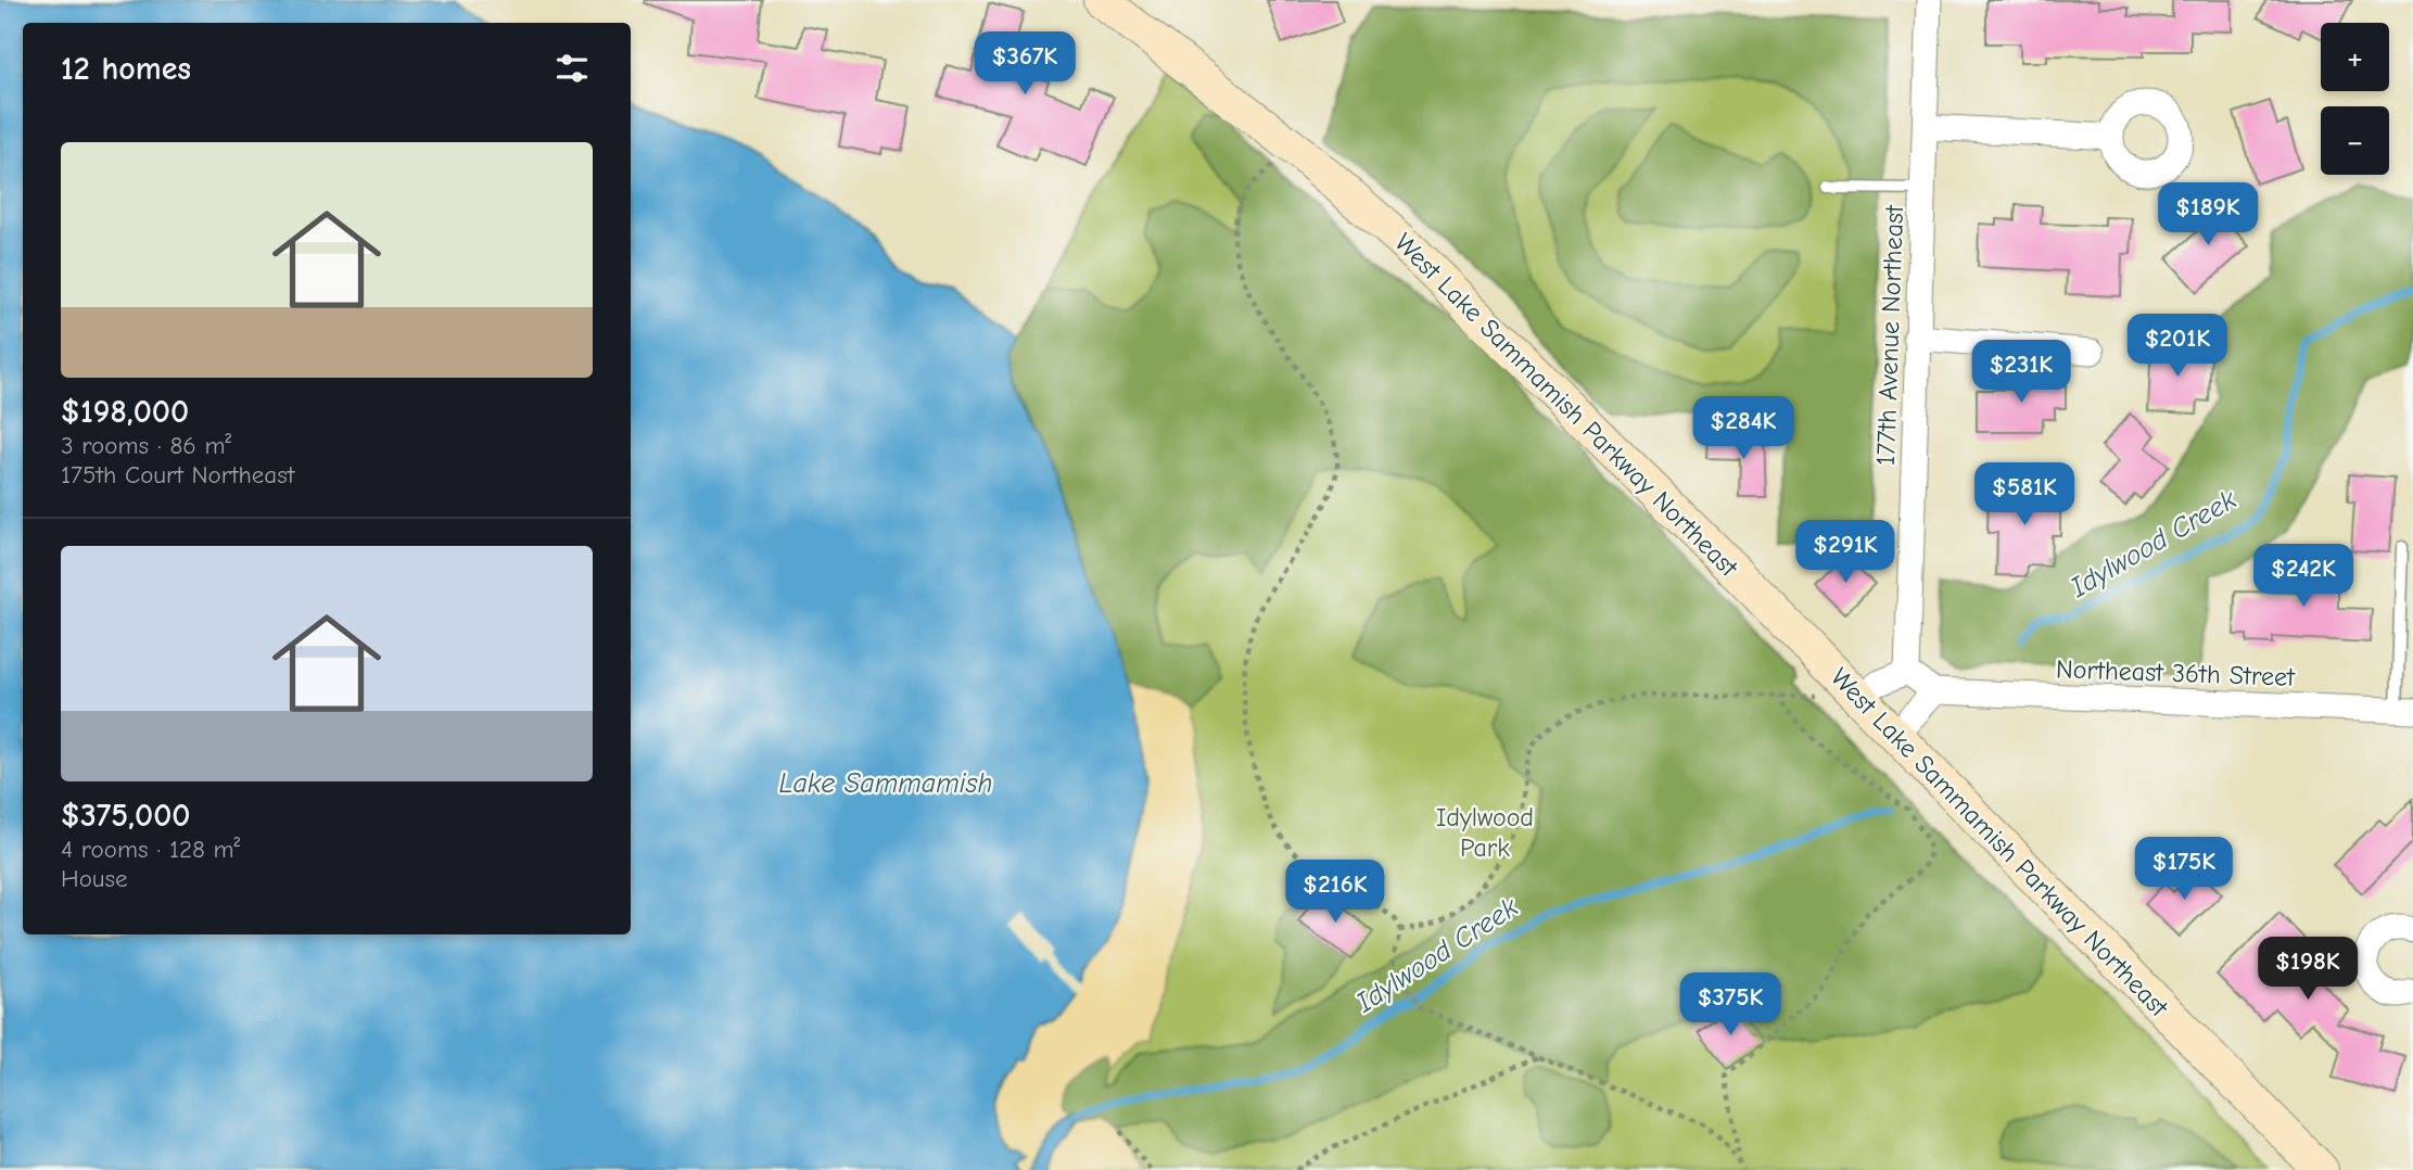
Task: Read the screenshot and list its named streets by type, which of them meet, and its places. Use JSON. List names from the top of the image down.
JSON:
{
  "streets": {
    "main road": ["West Lake Sammamish Parkway Northeast"],
    "street": ["177th Avenue Northeast", "Northeast 36th Street"]
  },
  "water": ["Idylwood Creek", "Lake Sammamish"],
  "parks": ["Idylwood Park"],
  "page": {
    "map_buttons": ["+", "−"],
    "heading": "12 homes",
    "price": [
      "$367K",
      "$189K",
      "$201K",
      "$231K",
      "$284K",
      "$581K",
      "$291K",
      "$242K",
      "$175K",
      "$216K",
      "$198K",
      "$375K"
    ],
    "list": [
      {
        "name": "$198,000",
        "note": "3 rooms · 86 m² · 175th Court Northeast"
      },
      {
        "name": "$375,000",
        "note": "4 rooms · 128 m² · House"
      }
    ]
  }
}
